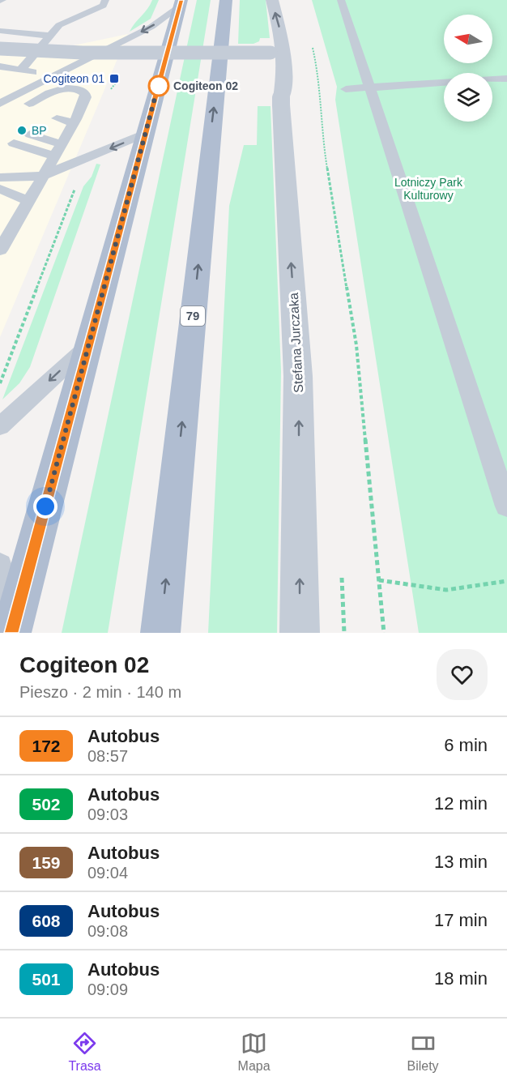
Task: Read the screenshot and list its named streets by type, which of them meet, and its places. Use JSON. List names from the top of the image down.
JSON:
{
  "streets": {
    "main road": ["79"],
    "street": ["Stefana Jurczaka"]
  },
  "one_way": ["Stefana Jurczaka"],
  "parks": ["Lotniczy Park Kulturowy"],
  "places": {
    "transit": ["Cogiteon 01"],
    "other": ["Cogiteon 02", "BP"]
  },
  "lines": ["bus line 172"],
  "north": "left",
  "page": {
    "heading": ["Cogiteon 02", "Pieszo · 2 min · 140 m"],
    "list": [
      {
        "mark": "172",
        "name": "Autobus",
        "note": "08:57",
        "value": "6 min"
      },
      {
        "mark": "502",
        "name": "Autobus",
        "note": "09:03",
        "value": "12 min"
      },
      {
        "mark": "159",
        "name": "Autobus",
        "note": "09:04",
        "value": "13 min"
      },
      {
        "mark": "608",
        "name": "Autobus",
        "note": "09:08",
        "value": "17 min"
      },
      {
        "mark": "501",
        "name": "Autobus",
        "note": "09:09",
        "value": "18 min"
      }
    ],
    "tabs": ["Trasa", "Mapa", "Bilety"]
  }
}
